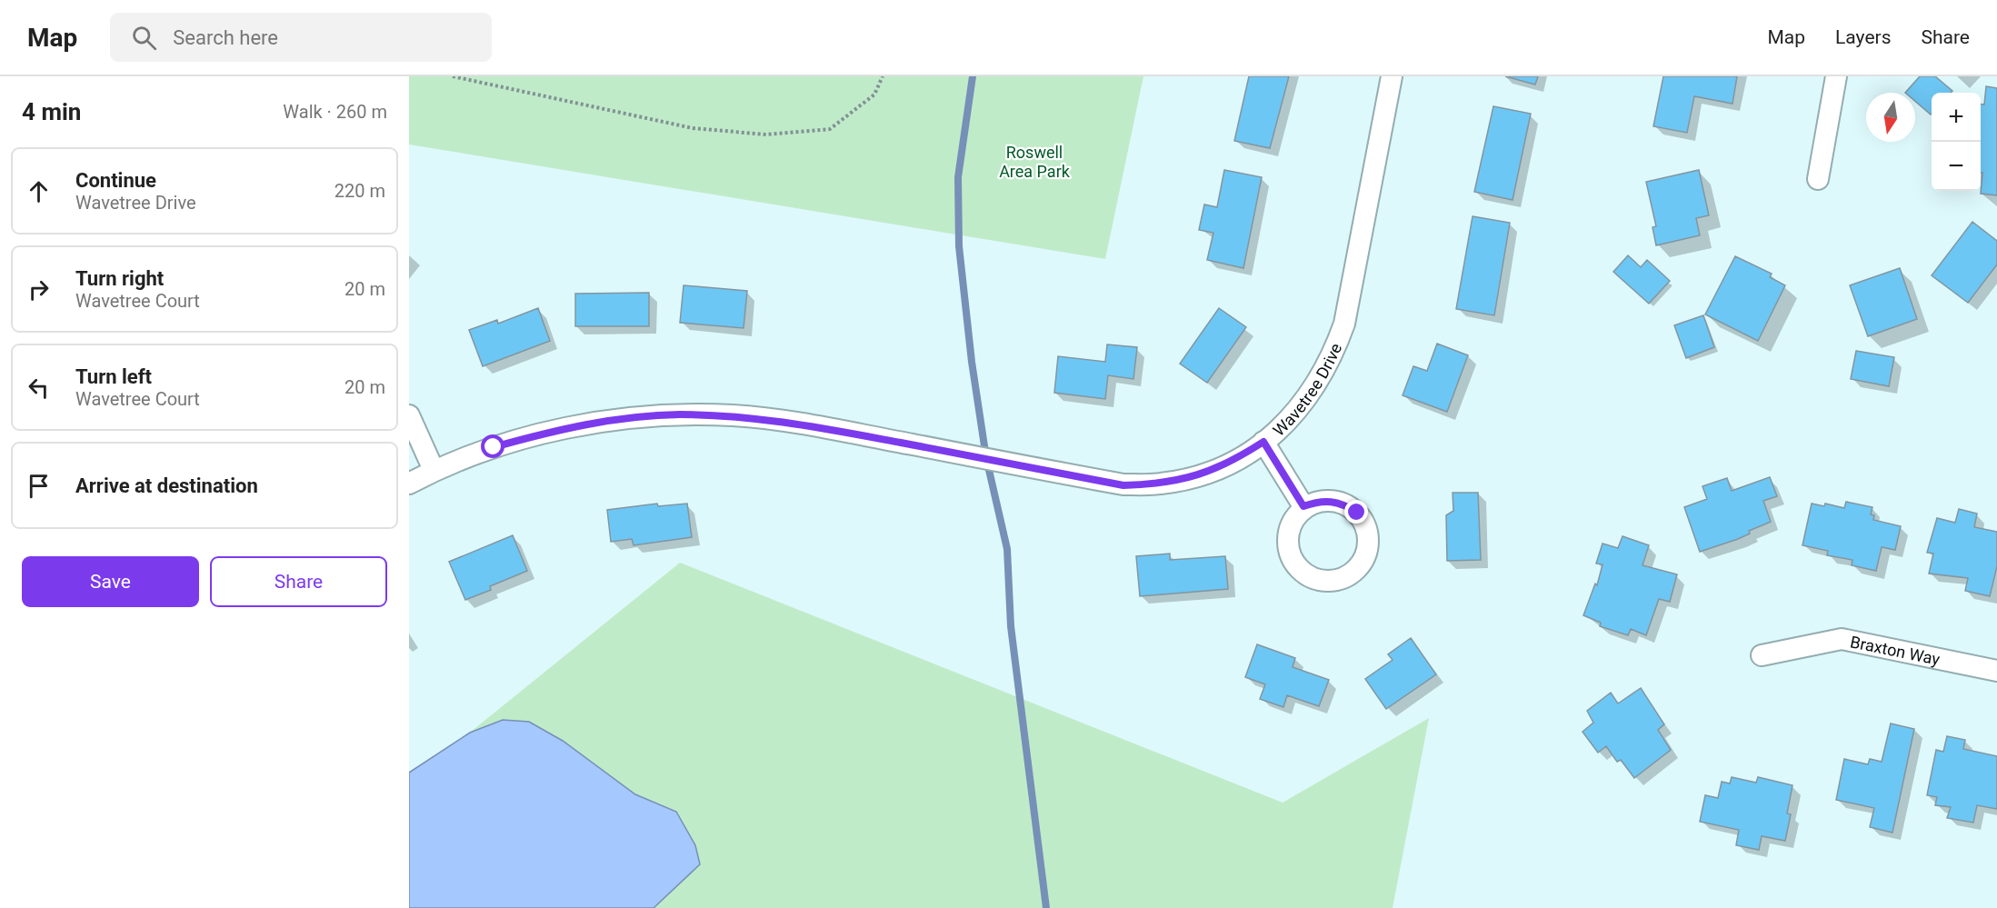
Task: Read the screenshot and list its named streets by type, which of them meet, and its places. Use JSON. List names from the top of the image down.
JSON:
{
  "streets": {
    "street": ["Wavetree Drive", "Braxton Way"]
  },
  "parks": ["Roswell Area Park"],
  "north": "bottom",
  "page": {
    "header": "Map",
    "search": "Search here",
    "nav": ["Map", "Layers", "Share"],
    "heading": ["4 min", "Walk · 260 m"],
    "map_buttons": ["+", "−"],
    "list": [
      ["Continue", "Wavetree Drive", "220 m"],
      ["Turn right", "Wavetree Court", "20 m"],
      ["Turn left", "Wavetree Court", "20 m"],
      "Arrive at destination"
    ],
    "buttons": ["Save", "Share"]
  }
}
